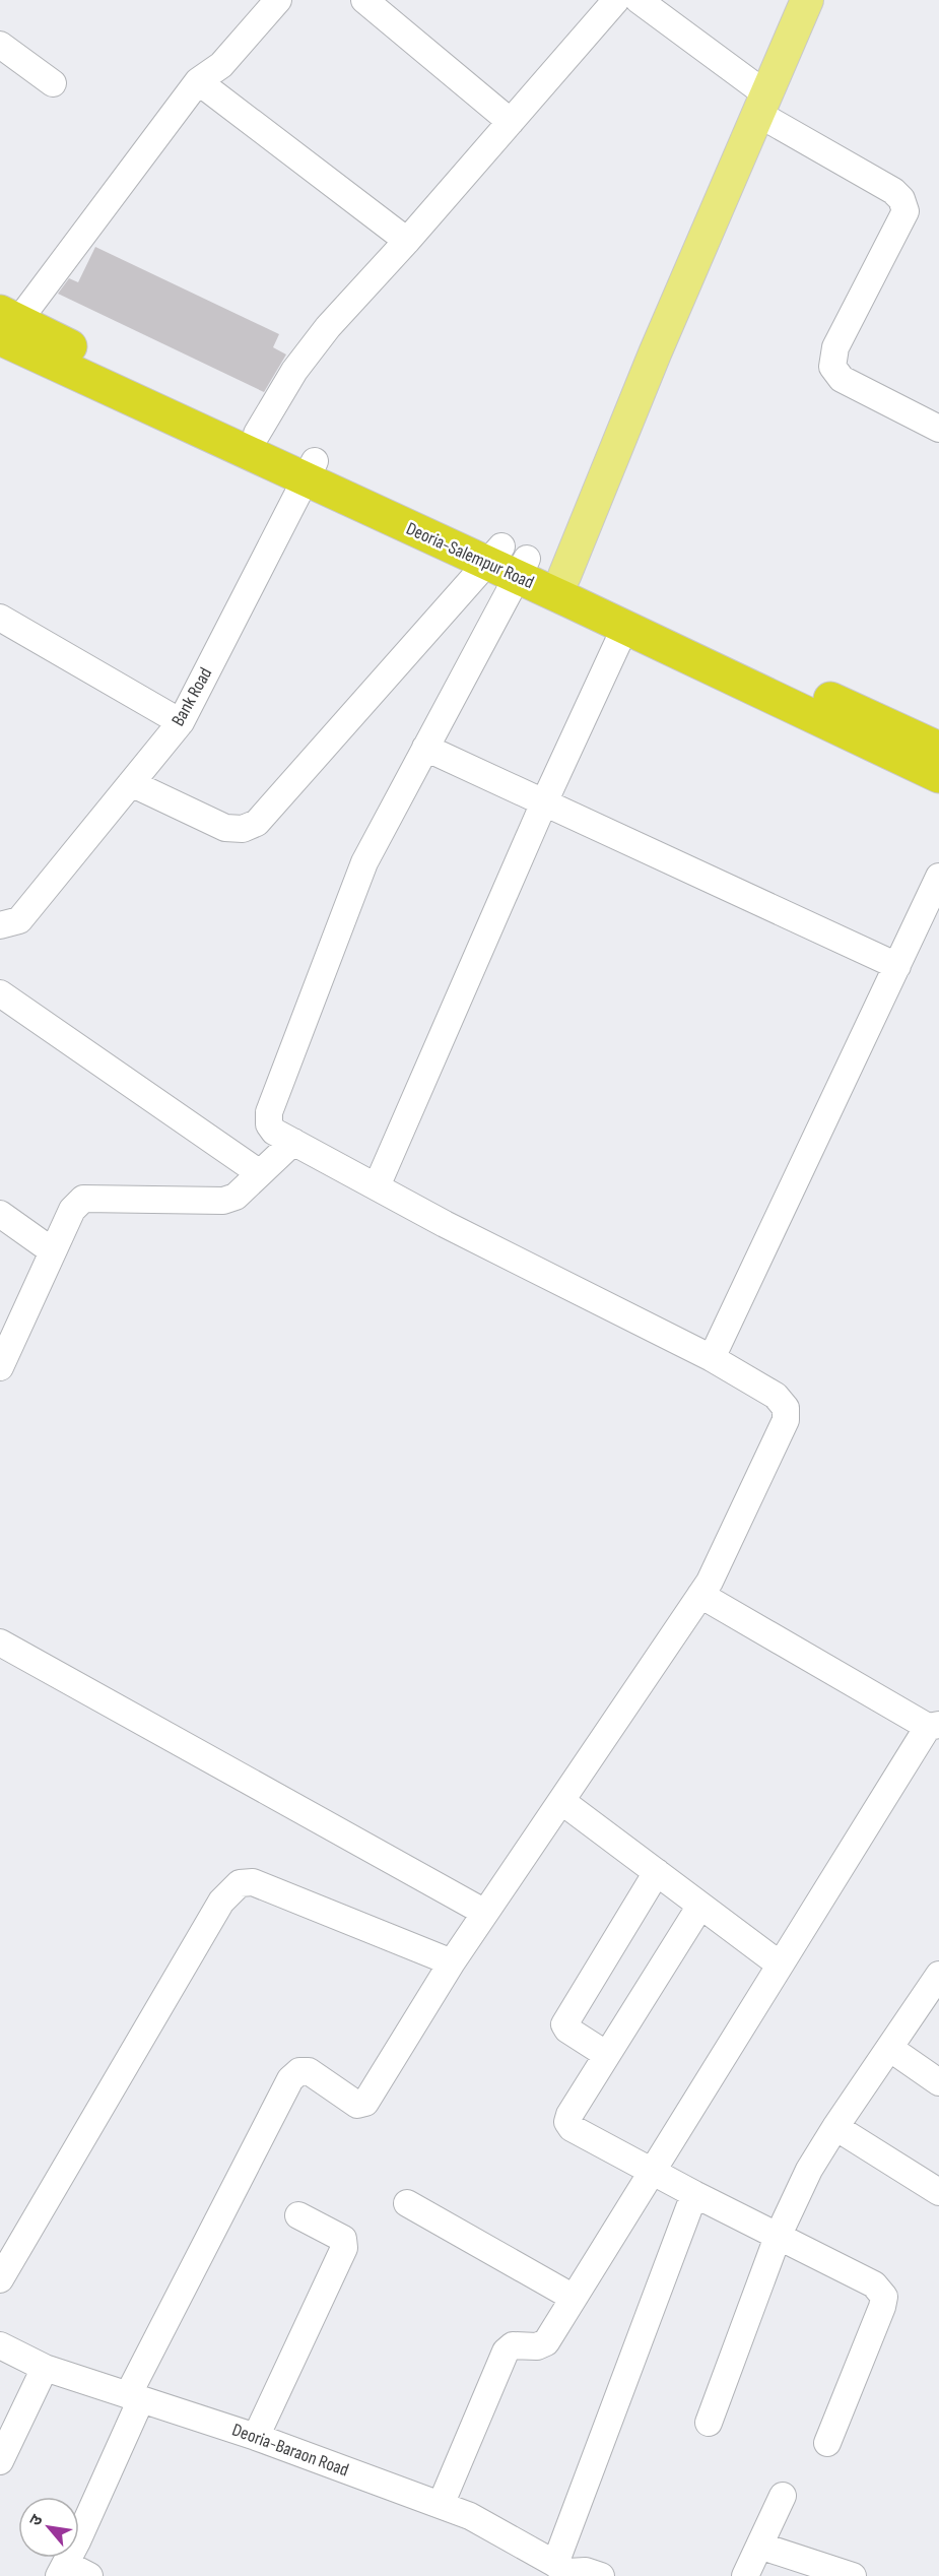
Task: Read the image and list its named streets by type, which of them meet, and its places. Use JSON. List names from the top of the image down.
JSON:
{
  "streets": {
    "highway": ["Deoria-Salempur Road"],
    "street": ["Bank Road", "Deoria-Baraon Road"]
  },
  "crossings": [
    ["Deoria-Salempur Road", "Bank Road"]
  ],
  "north": "top left"
}
